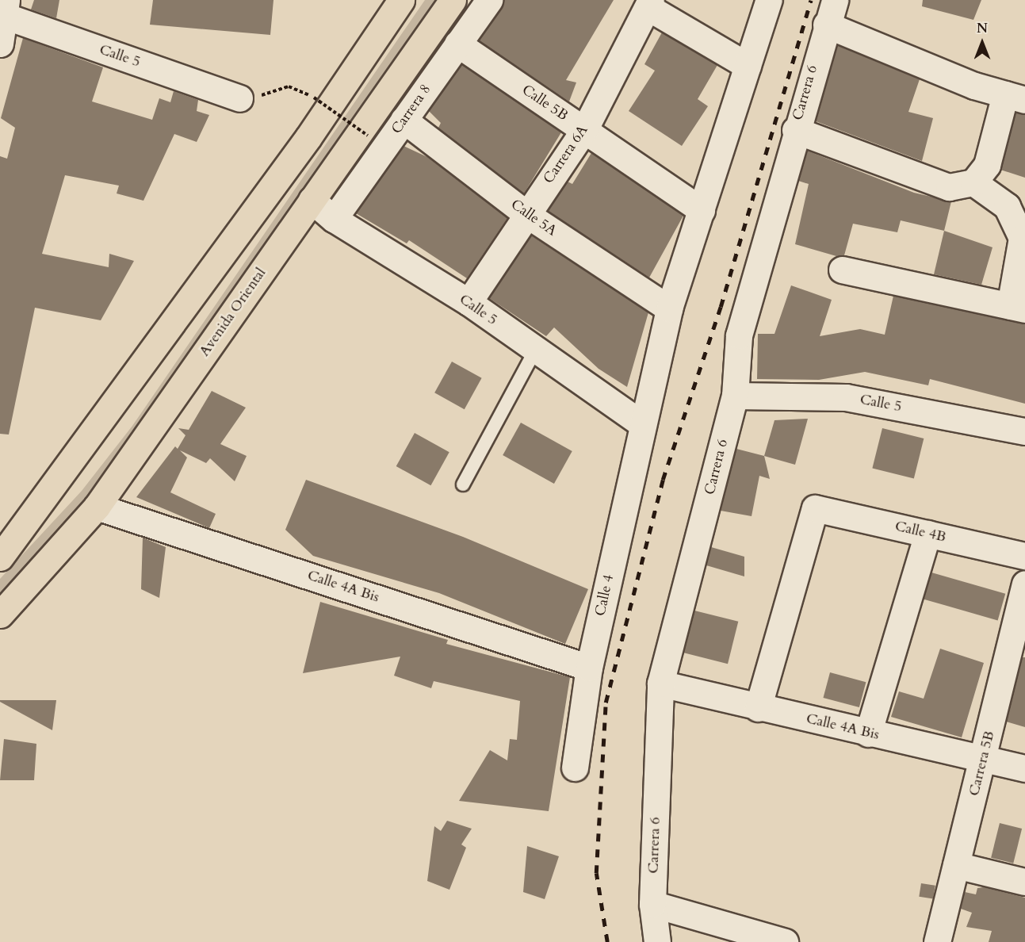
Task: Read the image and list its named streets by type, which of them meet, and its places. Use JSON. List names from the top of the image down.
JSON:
{
  "streets": {
    "main road": ["Avenida Oriental"],
    "street": [
      "Calle 5",
      "Carrera 6",
      "Calle 5B",
      "Carrera 8",
      "Carrera 6A",
      "Calle 5A",
      "Calle 4B",
      "Calle 4A Bis",
      "Calle 4",
      "Carrera 5B"
    ]
  },
  "crossings": [
    ["Calle 5", "Carrera 6"],
    ["Calle 5", "Carrera 8"],
    ["Calle 5", "Carrera 6A"],
    ["Calle 5", "Avenida Oriental"],
    ["Calle 5", "Calle 4"],
    ["Carrera 6", "Calle 4A Bis"],
    ["Calle 5B", "Carrera 8"],
    ["Calle 5B", "Carrera 6A"],
    ["Carrera 8", "Calle 5A"],
    ["Carrera 6A", "Calle 5A"],
    ["Avenida Oriental", "Calle 4A Bis"],
    ["Calle 4B", "Calle 4A Bis"],
    ["Calle 4A Bis", "Calle 4"],
    ["Calle 4A Bis", "Carrera 5B"]
  ],
  "north": "top"
}
